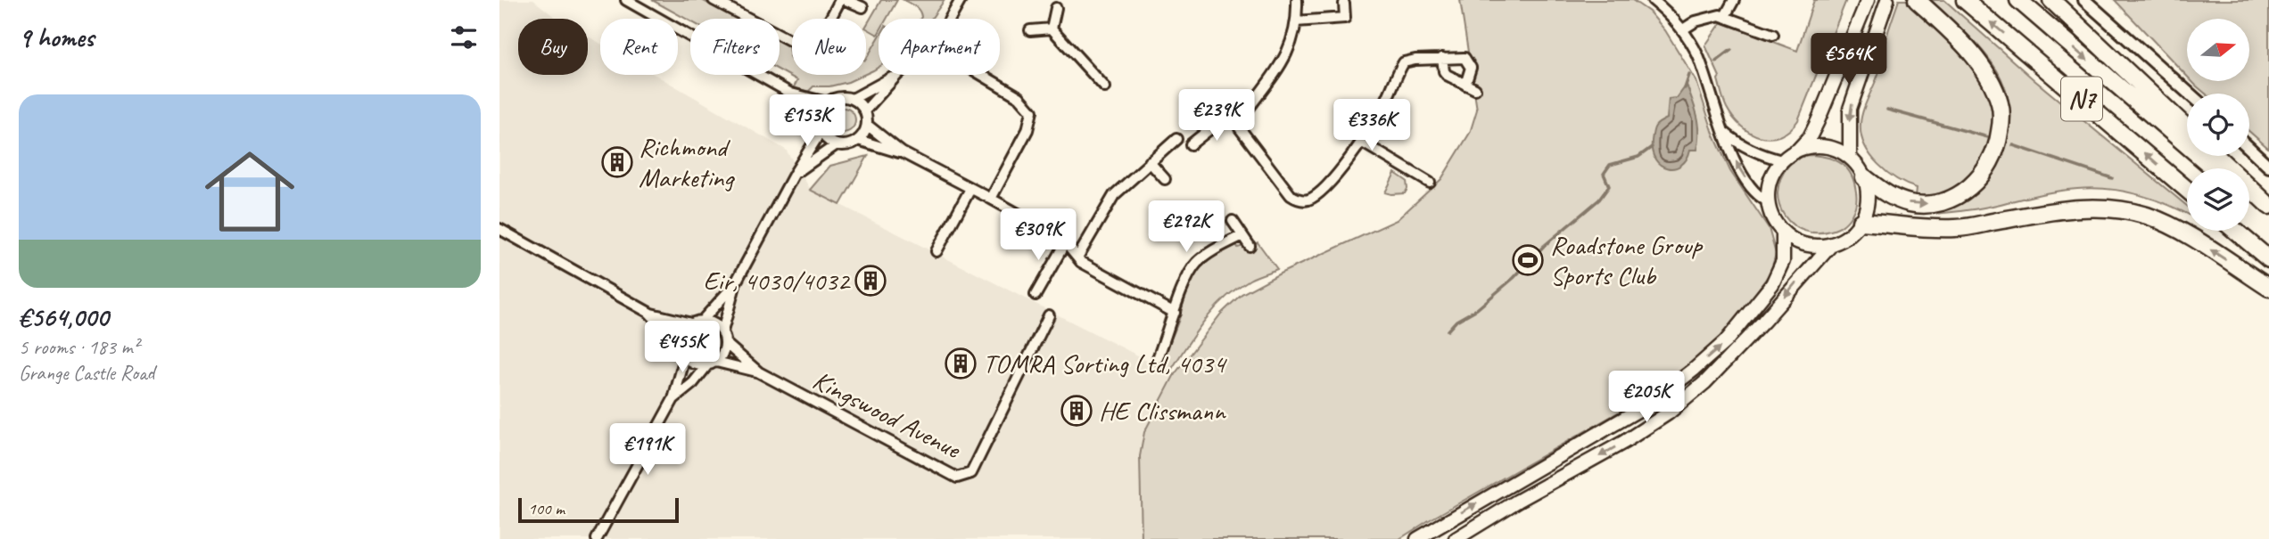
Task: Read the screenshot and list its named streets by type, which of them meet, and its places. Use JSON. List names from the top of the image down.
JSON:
{
  "streets": {
    "highway": ["N7"],
    "street": ["Kingswood Avenue"]
  },
  "places": {
    "building": [
      "Richmond Marketing",
      "Eir, 4030/4032",
      "TOMRA Sorting Ltd, 4034",
      "HE Clissmann"
    ],
    "sports": ["Roadstone Group Sports Club"]
  },
  "scale_bar": "100 m",
  "north": "right",
  "page": {
    "heading": "9 homes",
    "chip": [
      "Buy",
      "Rent",
      "Filters",
      "New",
      "Apartment"
    ],
    "price": [
      "€564K",
      "€239K",
      "€153K",
      "€336K",
      "€292K",
      "€309K",
      "€455K",
      "€205K",
      "€191K"
    ],
    "list": [
      {
        "name": "€564,000",
        "note": "5 rooms · 183 m² · Grange Castle Road"
      }
    ],
    "scale": "100 m"
  }
}
